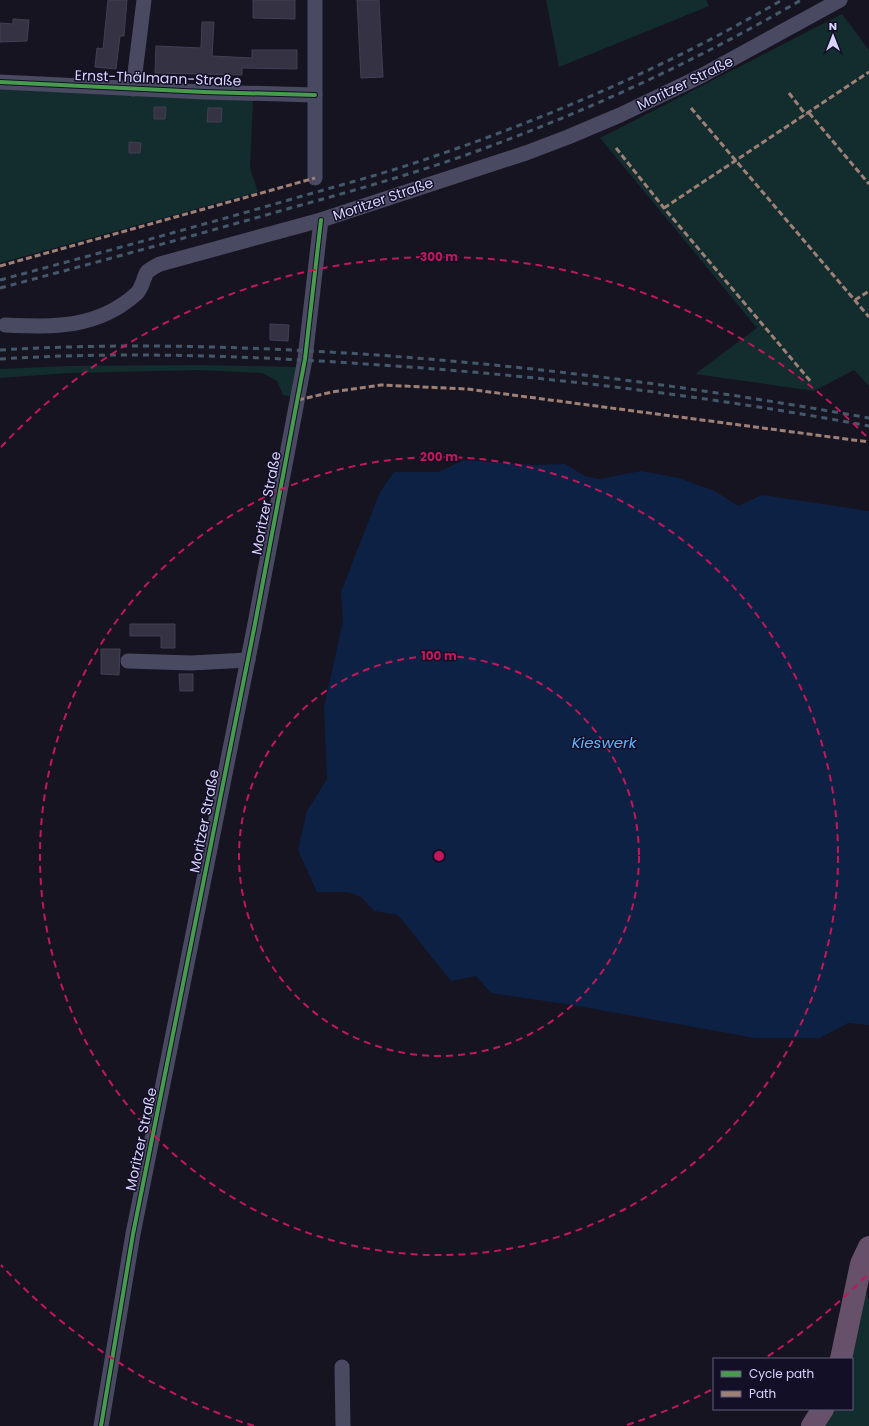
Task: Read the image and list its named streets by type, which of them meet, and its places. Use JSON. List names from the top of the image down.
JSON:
{
  "streets": {
    "street": ["Ernst-Thälmann-Straße", "Moritzer Straße"]
  },
  "water": ["Kieswerk"],
  "legend": ["Cycle path", "Path"],
  "north": "top",
  "rings": ["300 m", "200 m", "100 m"]
}
